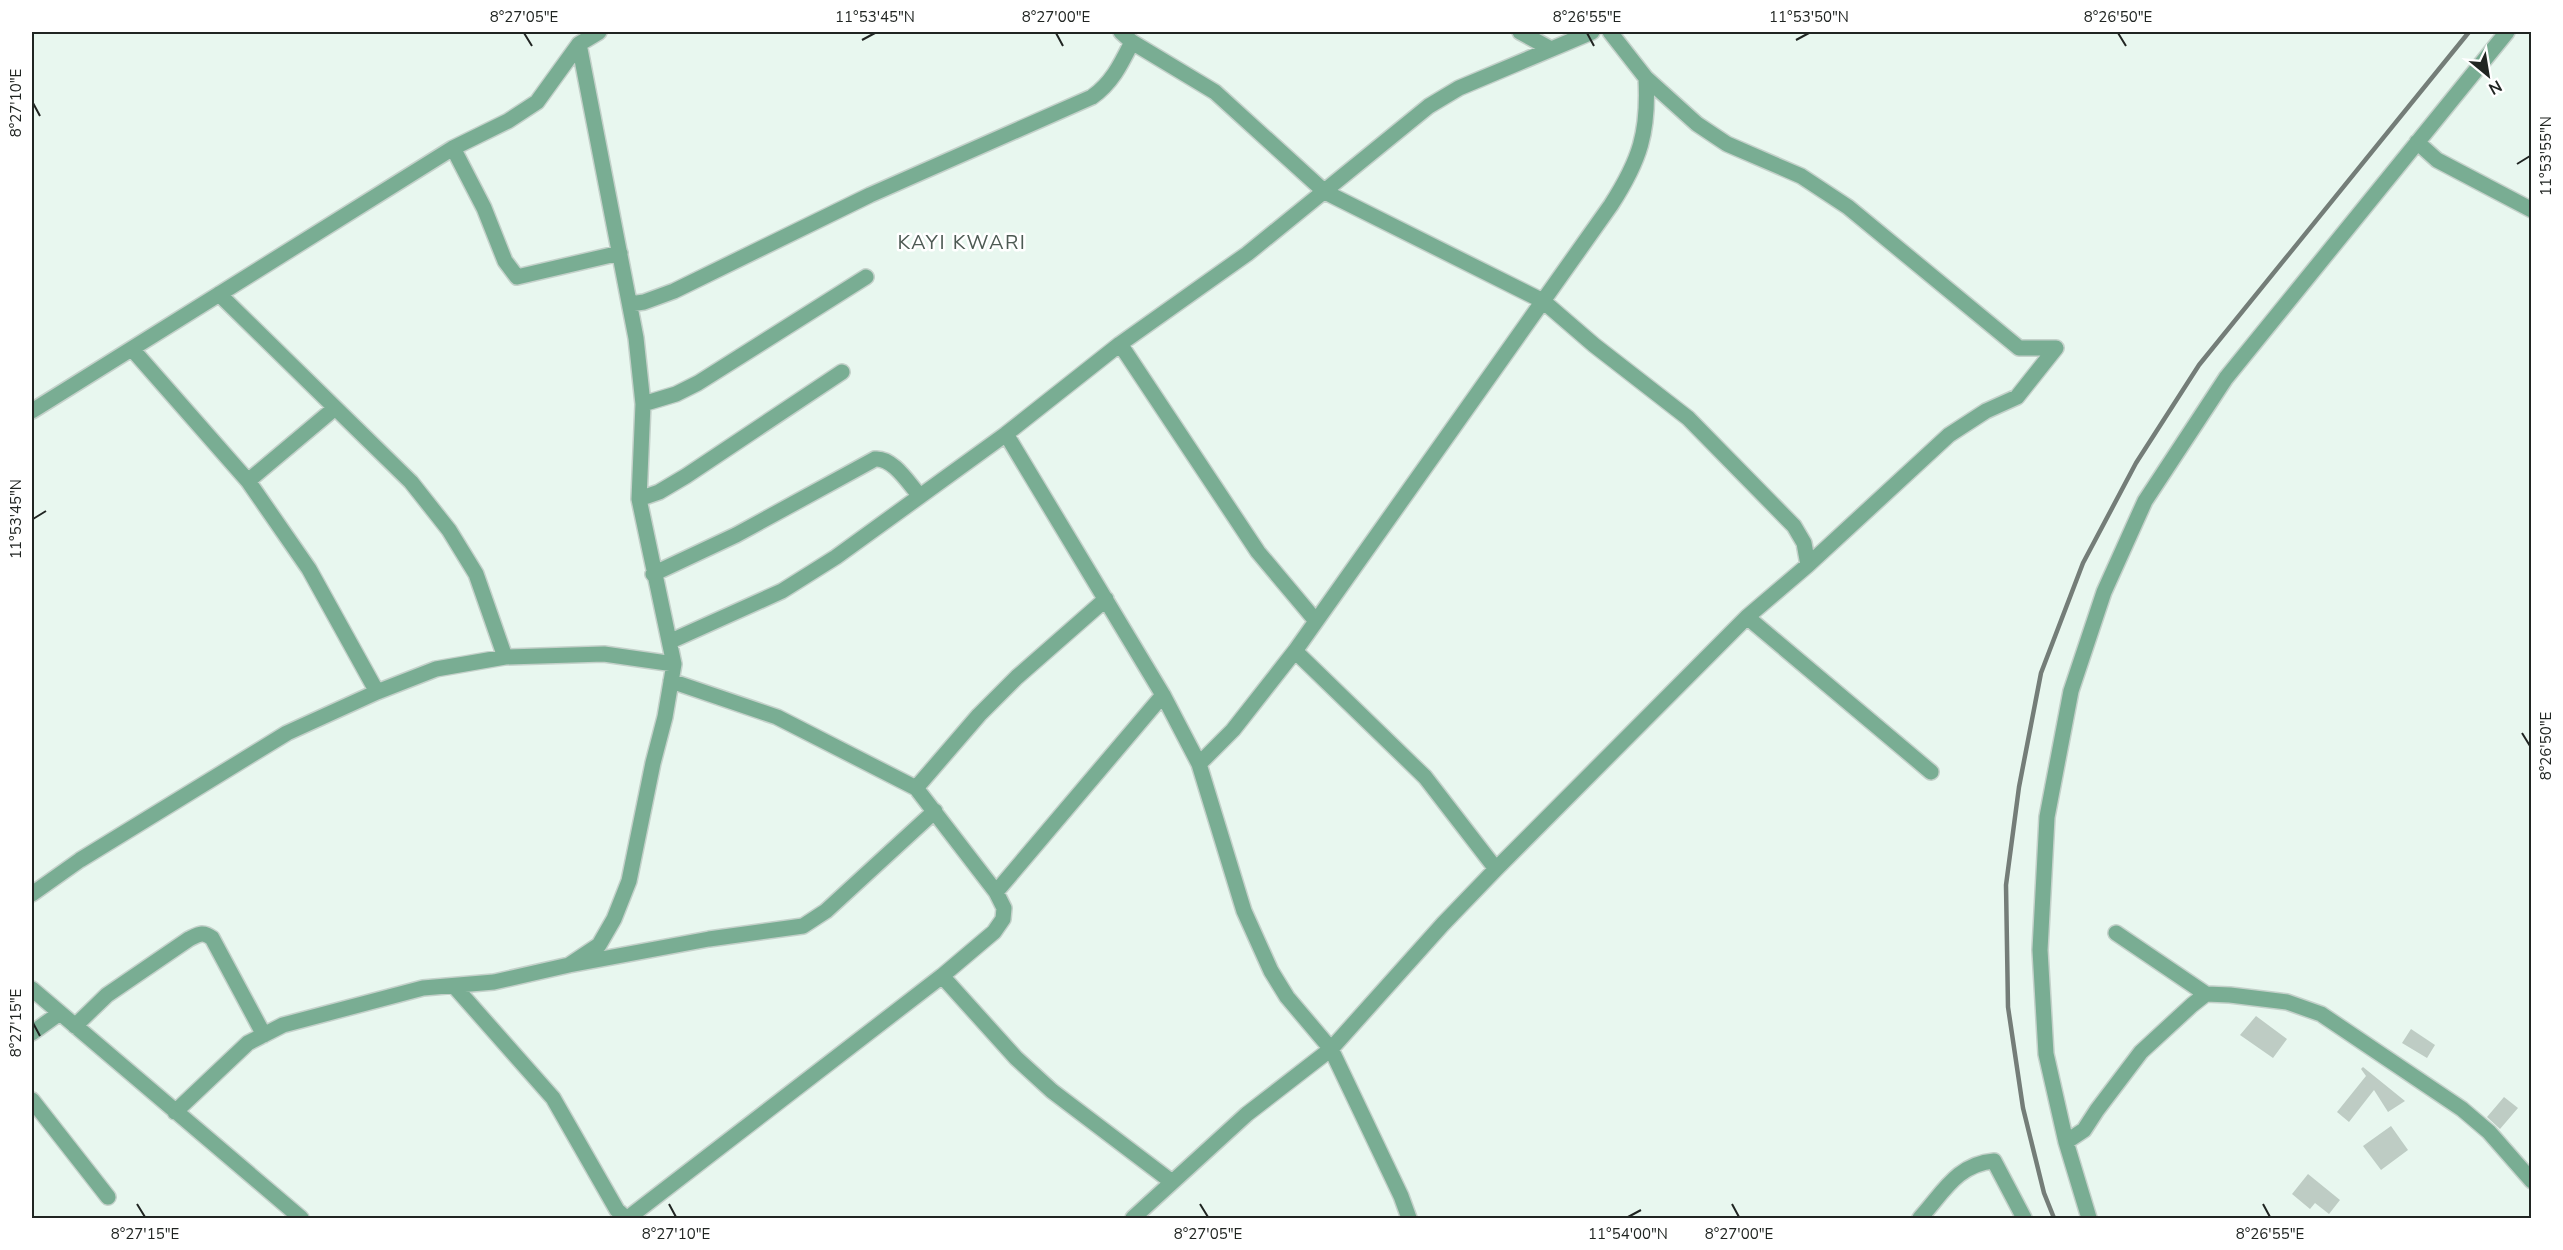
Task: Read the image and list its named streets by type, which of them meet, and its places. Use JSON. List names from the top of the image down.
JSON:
{
  "districts": ["KAYI KWARI"],
  "north": "bottom right",
  "coordinates": [
    "8°27'05\"E",
    "11°53'45\"N",
    "8°27'00\"E",
    "8°26'55\"E",
    "11°53'50\"N",
    "8°26'50\"E",
    "8°27'10\"E",
    "11°53'55\"N",
    "8°27'15\"E",
    "11°54'00\"N"
  ]
}
